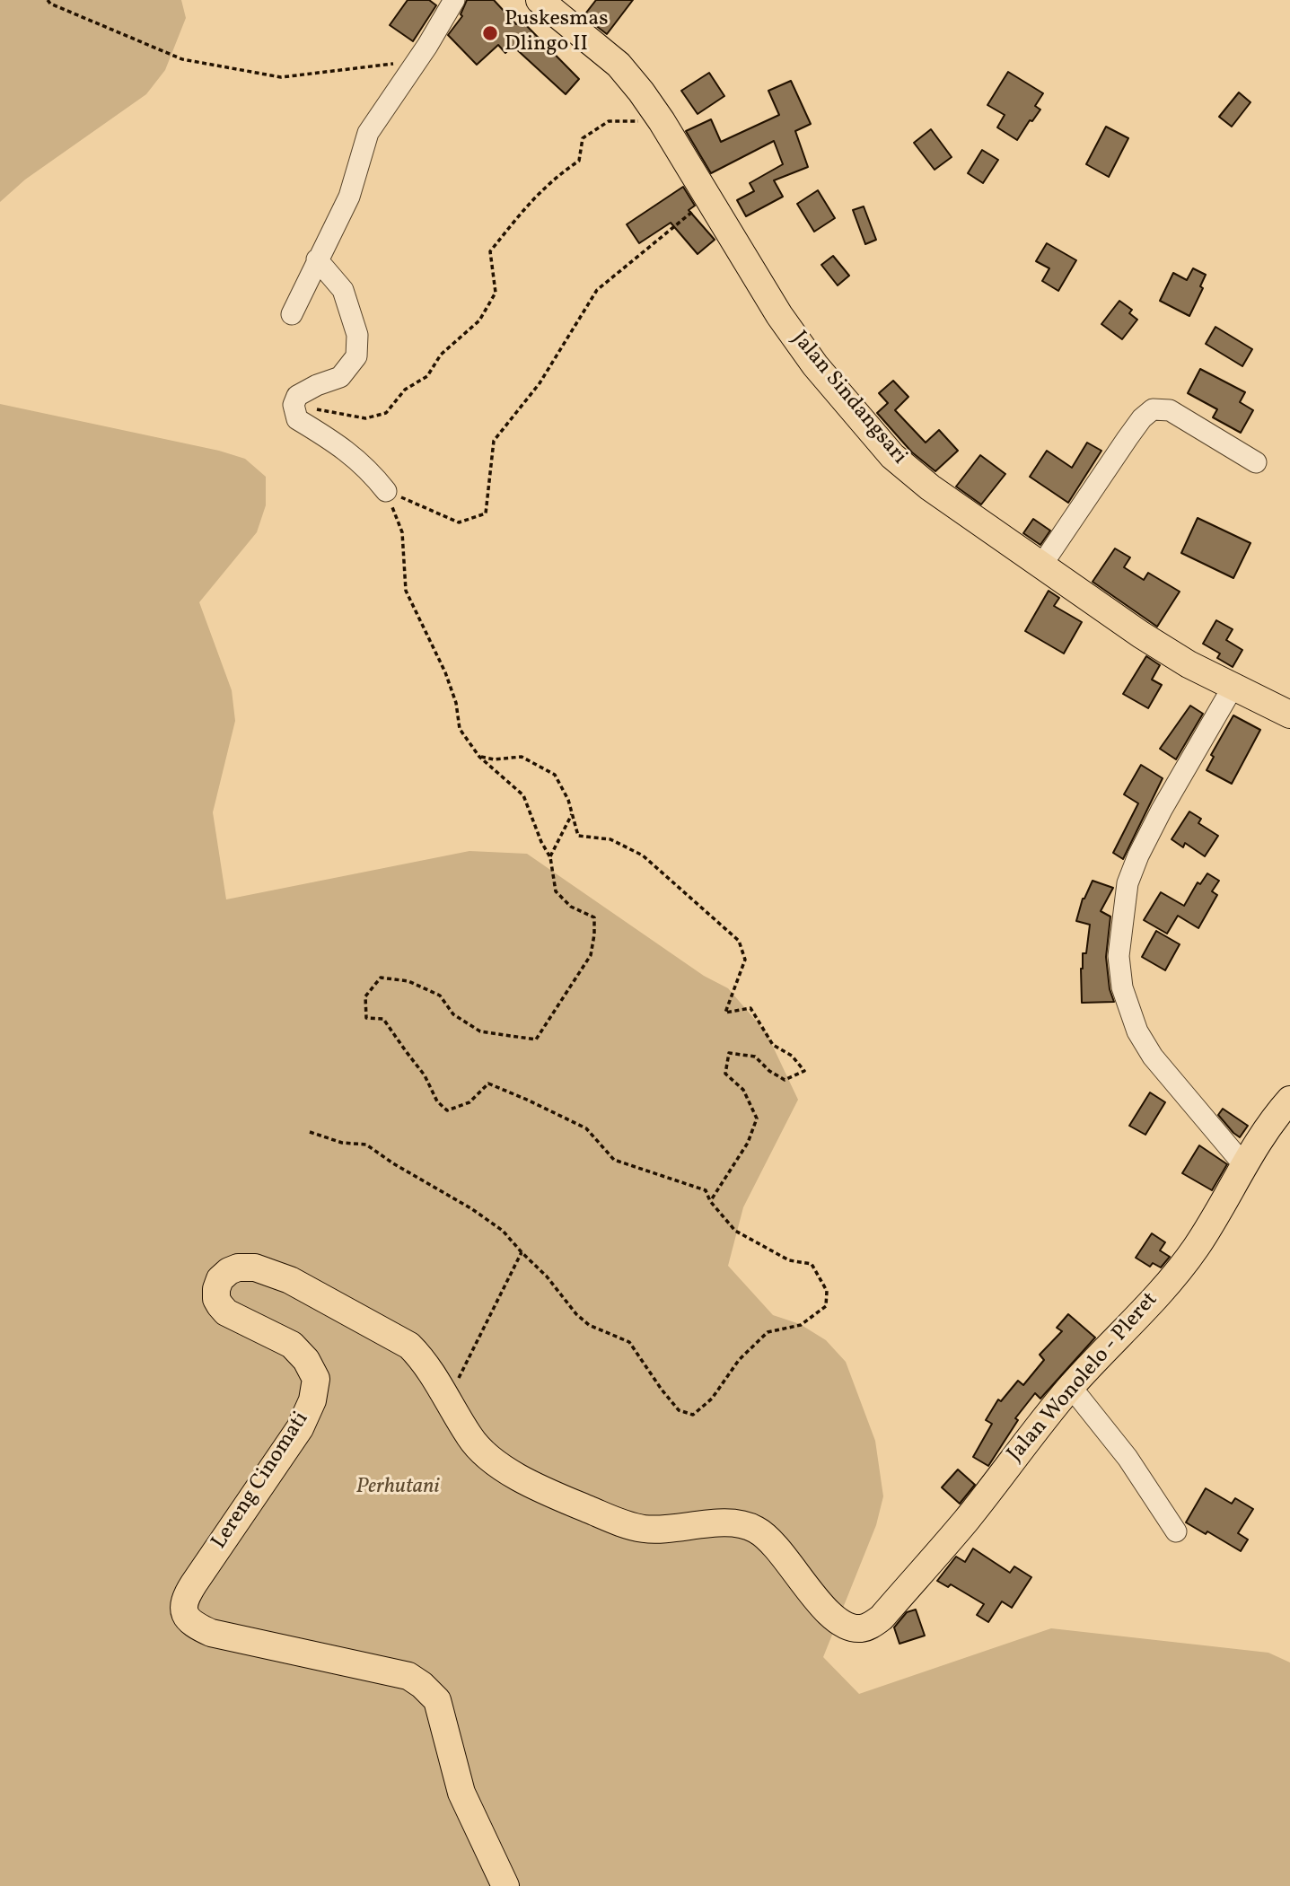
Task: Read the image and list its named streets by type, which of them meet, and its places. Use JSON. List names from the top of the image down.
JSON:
{
  "streets": {
    "main road": ["Jalan Sindangsari", "Jalan Wonolelo - Pleret", "Lereng Cinomati"]
  },
  "crossings": [
    ["Jalan Wonolelo - Pleret", "Lereng Cinomati"]
  ],
  "parks": ["Perhutani"],
  "places": ["Puskesmas Dlingo II"]
}
